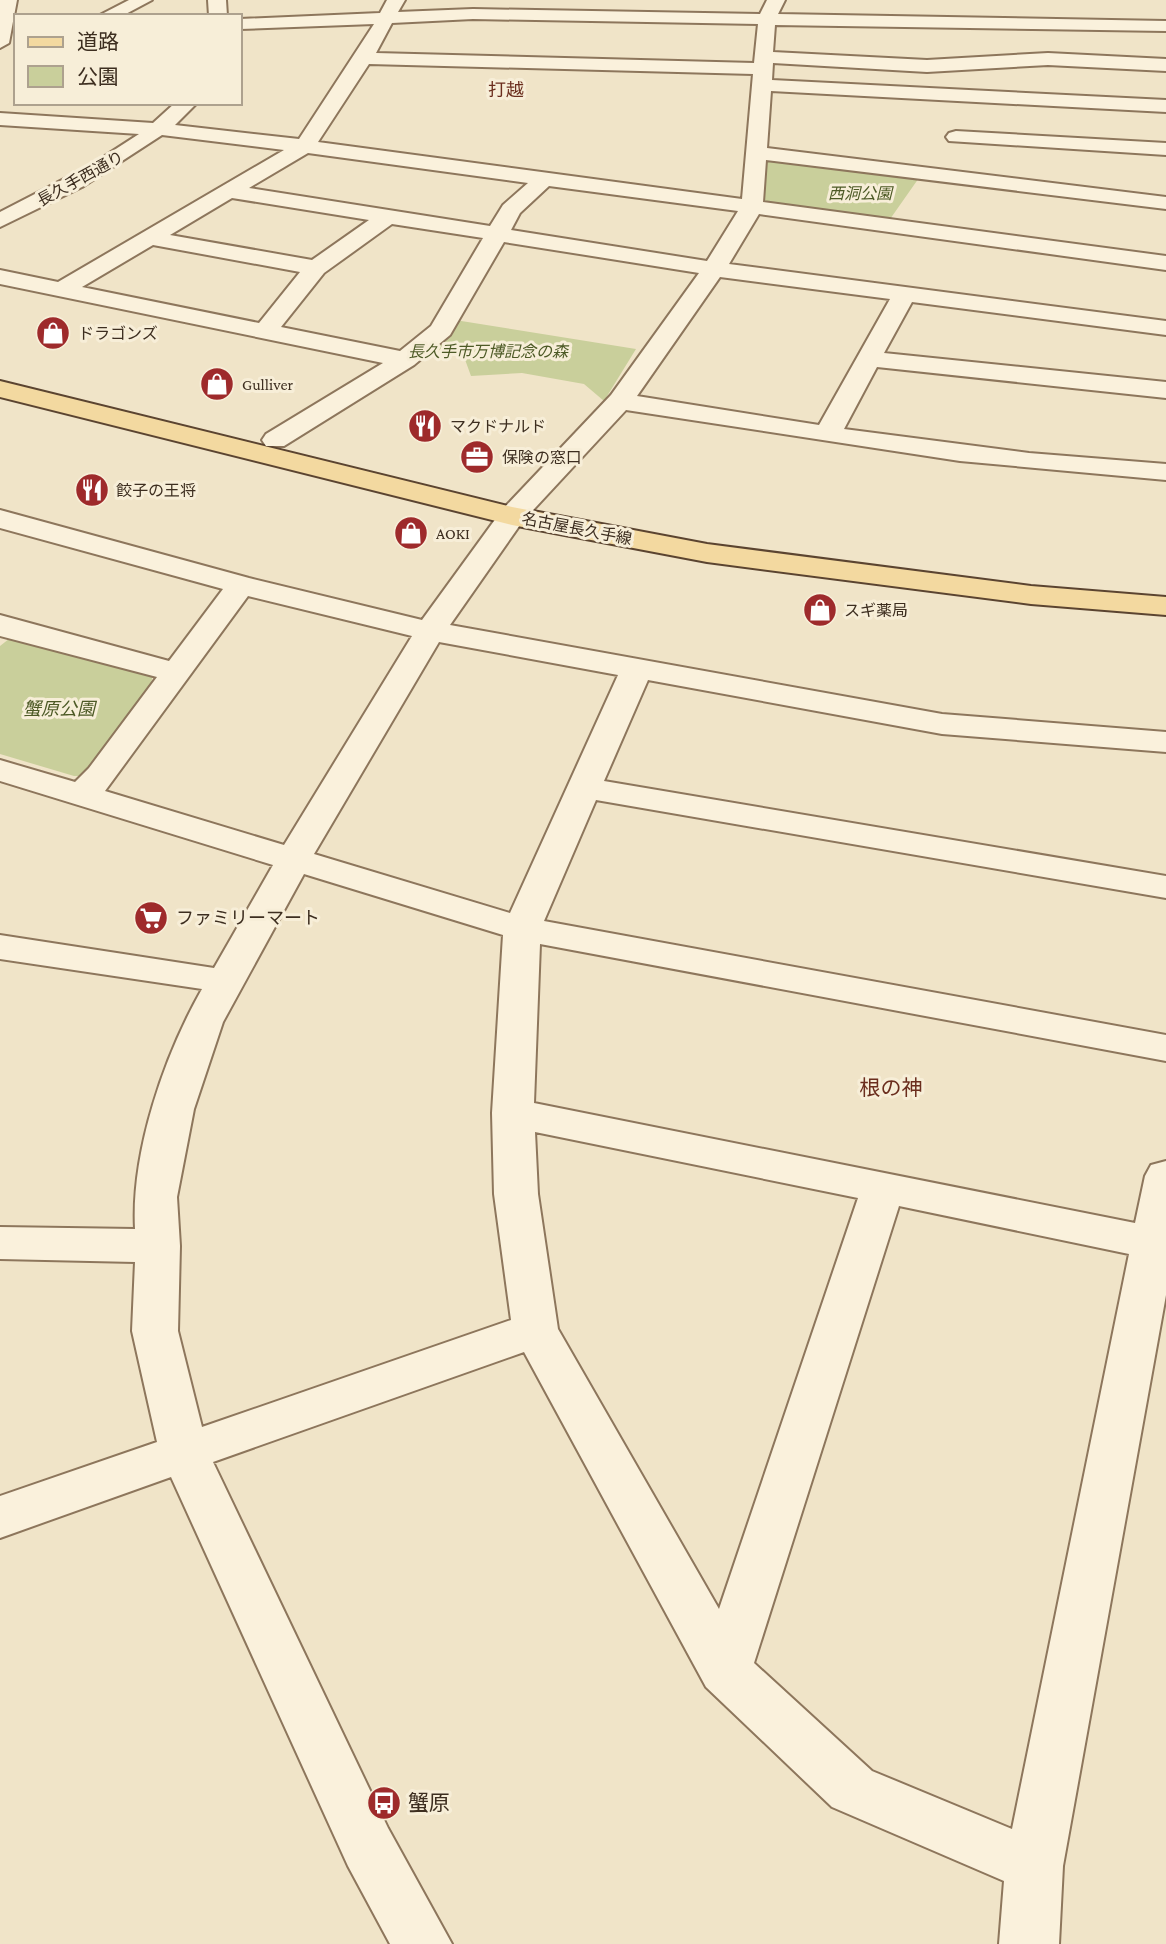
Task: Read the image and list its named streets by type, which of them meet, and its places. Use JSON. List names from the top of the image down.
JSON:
{
  "streets": {
    "main road": ["名古屋長久手線"],
    "street": ["長久手西通り"]
  },
  "districts": ["打越", "根の神"],
  "parks": ["西洞公園", "長久手市万博記念の森", "蟹原公園"],
  "places": {
    "shop": [
      "ドラゴンズ",
      "Gulliver",
      "AOKI",
      "スギ薬局"
    ],
    "restaurant": ["マクドナルド", "餃子の王将"],
    "office": ["保険の窓口"],
    "supermarket": ["ファミリーマート"],
    "bus stop": ["蟹原"]
  },
  "legend": ["道路", "公園"]
}
